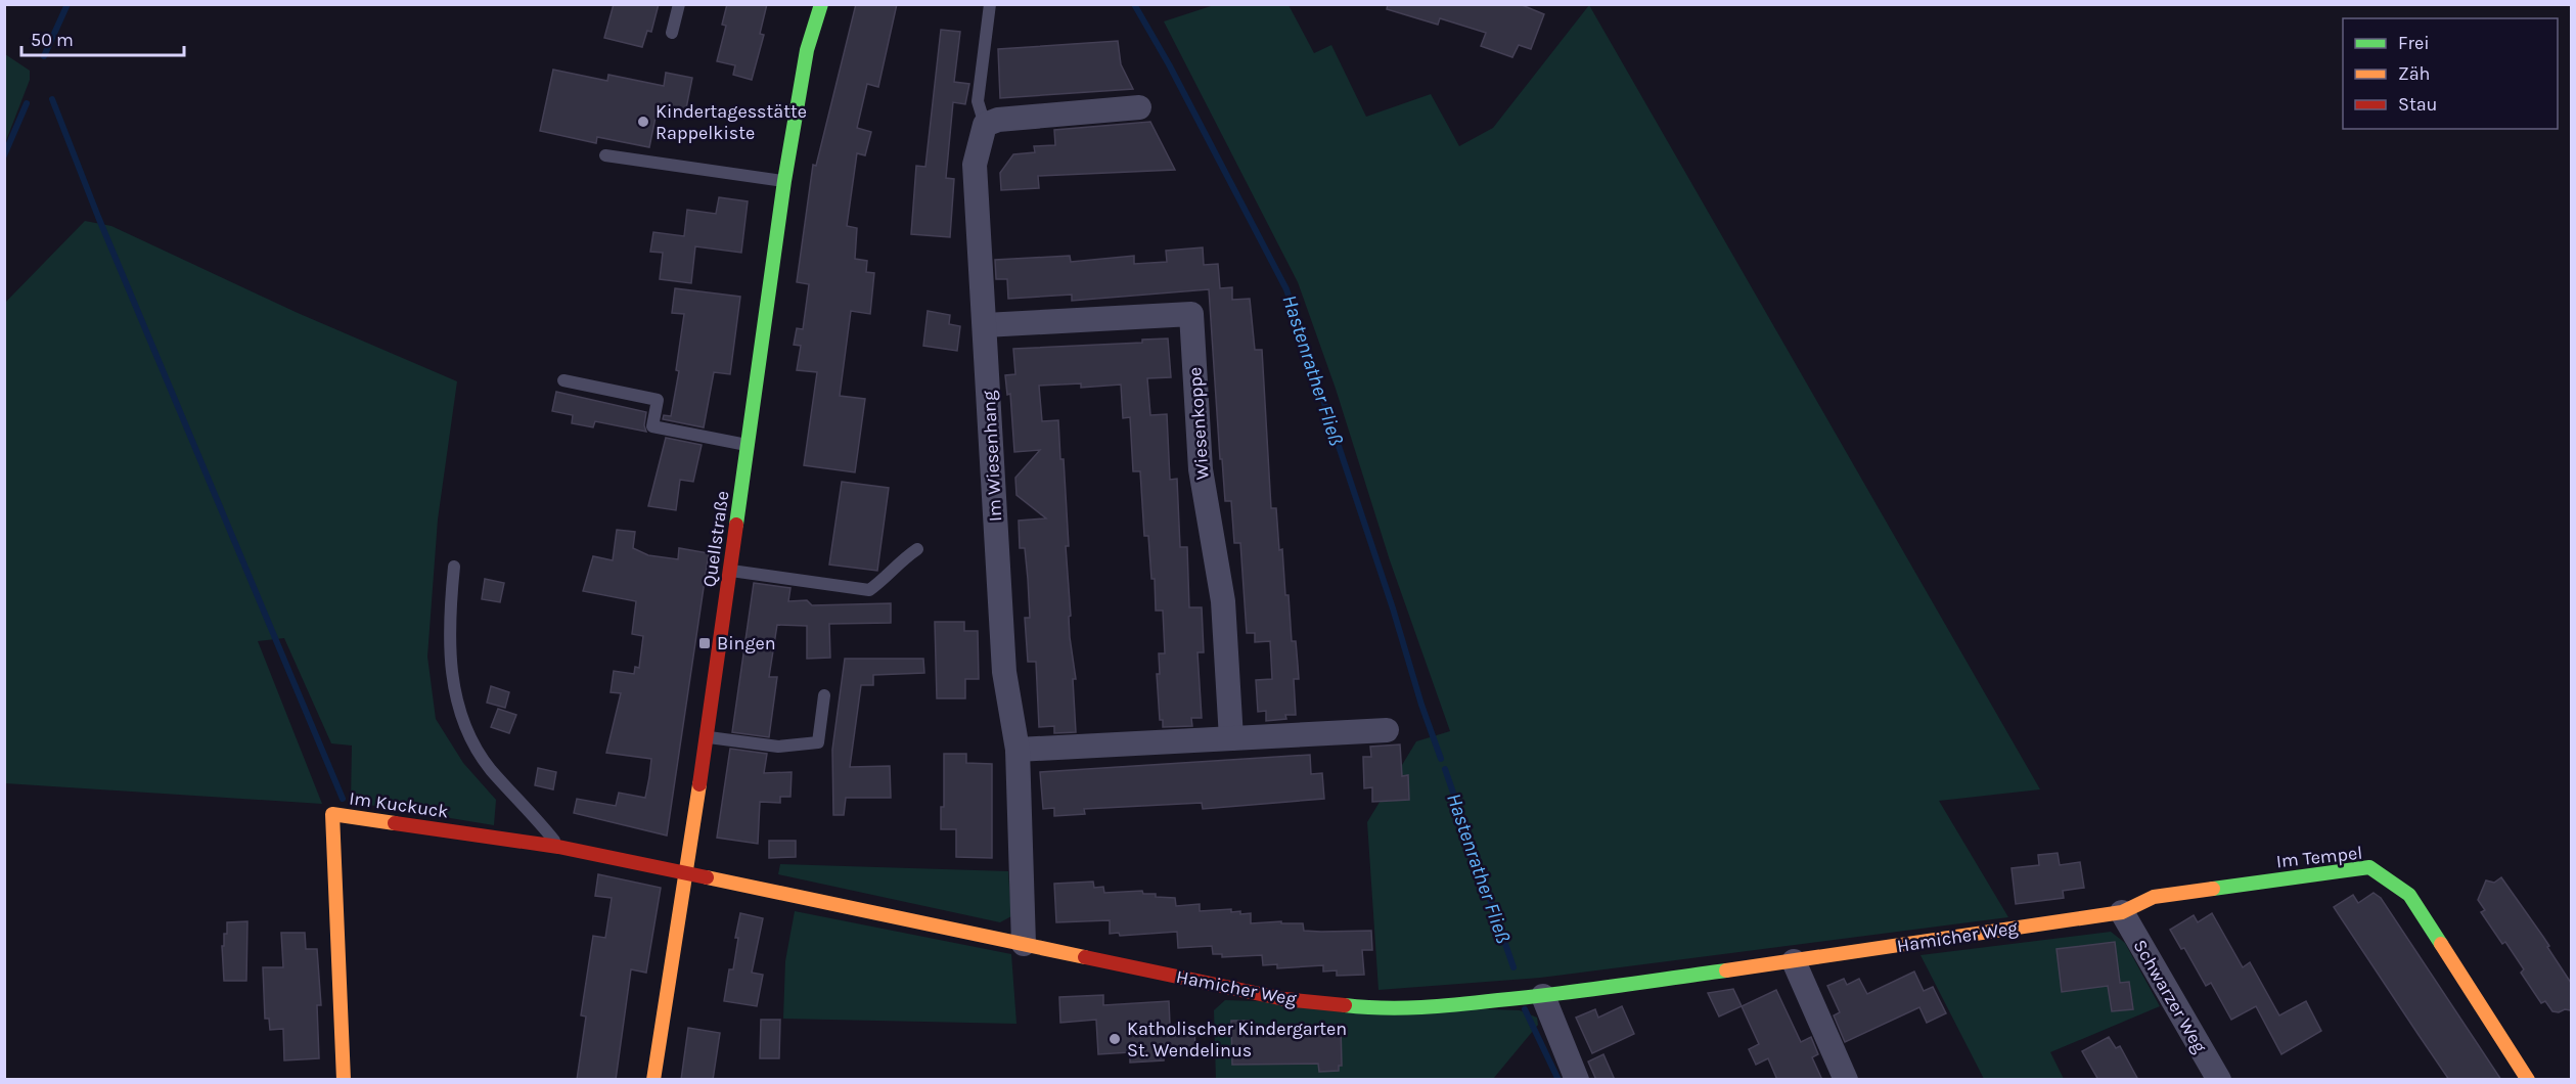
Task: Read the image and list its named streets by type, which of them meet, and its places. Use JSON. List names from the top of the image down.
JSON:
{
  "streets": {
    "street": [
      "Wiesenkoppe",
      "Im Wiesenhang",
      "Quellstraße",
      "Im Kuckuck",
      "Im Tempel",
      "Hamicher Weg",
      "Schwarzer Weg"
    ]
  },
  "crossings": [
    ["Wiesenkoppe", "Im Wiesenhang"],
    ["Im Wiesenhang", "Hamicher Weg"],
    ["Quellstraße", "Im Kuckuck"],
    ["Quellstraße", "Hamicher Weg"],
    ["Im Kuckuck", "Hamicher Weg"],
    ["Im Tempel", "Hamicher Weg"],
    ["Im Tempel", "Schwarzer Weg"],
    ["Hamicher Weg", "Schwarzer Weg"]
  ],
  "water": ["Hastenrather Fließ"],
  "places": {
    "other": ["Kindertagesstätte Rappelkiste", "Katholischer Kindergarten St. Wendelinus"],
    "transit": ["Bingen"]
  },
  "legend": ["Frei", "Zäh", "Stau"],
  "scale_bar": "50 m"
}
